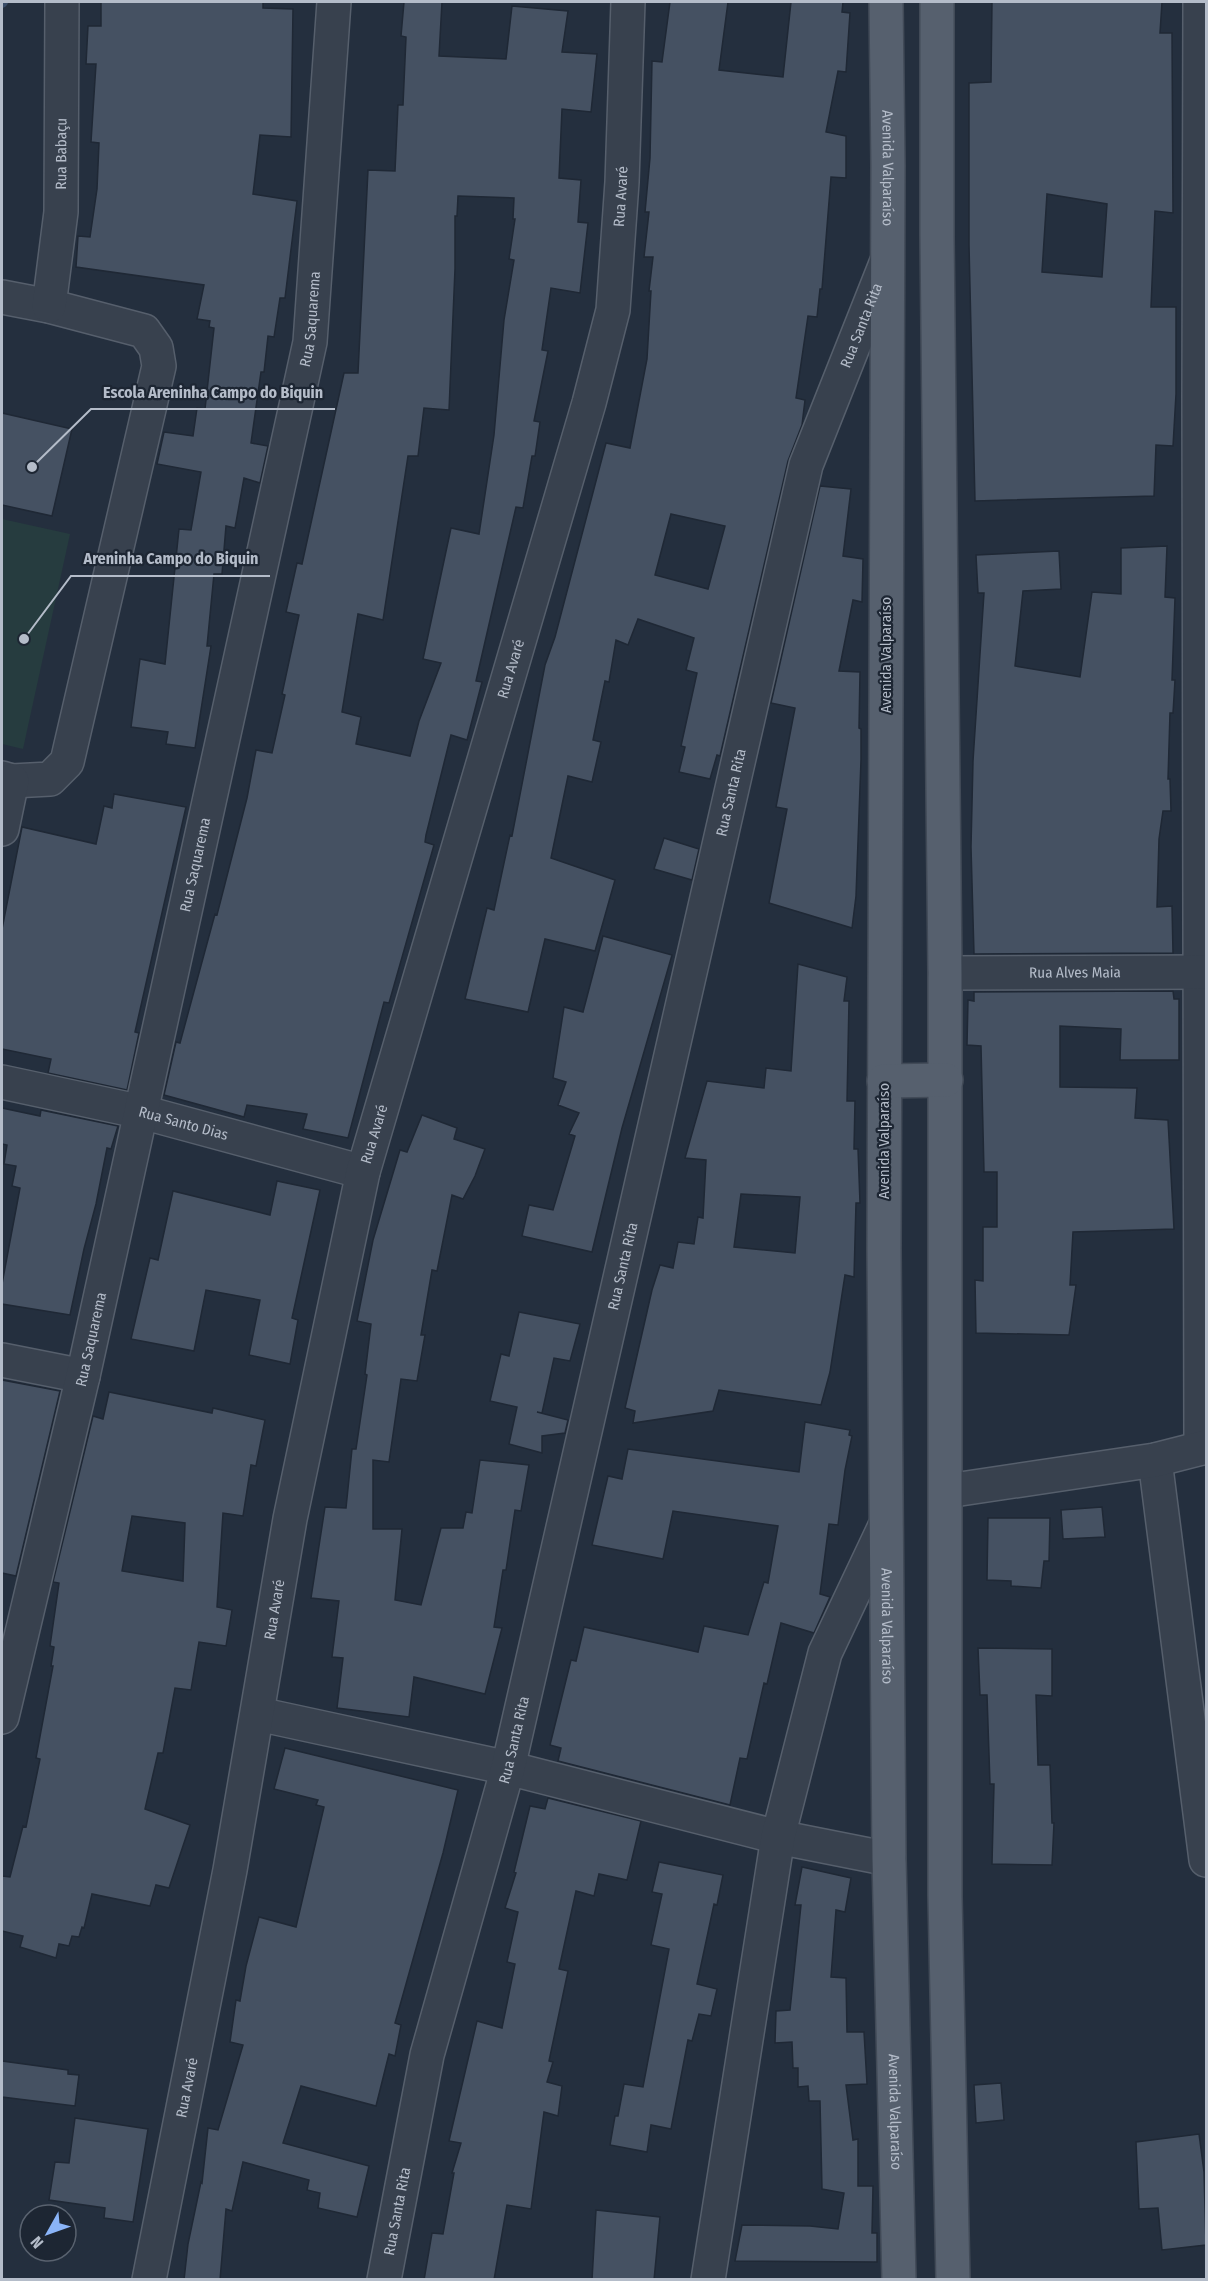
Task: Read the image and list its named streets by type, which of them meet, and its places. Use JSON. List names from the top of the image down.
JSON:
{
  "streets": {
    "main road": ["Avenida Valparaíso"],
    "street": [
      "Rua Babaçu",
      "Rua Avaré",
      "Rua Saquarema",
      "Rua Santa Rita",
      "Rua Alves Maia",
      "Rua Santo Dias"
    ]
  },
  "crossings": [
    ["Avenida Valparaíso", "Rua Santa Rita"],
    ["Rua Avaré", "Rua Santo Dias"],
    ["Rua Saquarema", "Rua Santo Dias"]
  ],
  "places": ["Escola Areninha Campo do Biquin", "Areninha Campo do Biquin"],
  "north": "bottom left"
}
